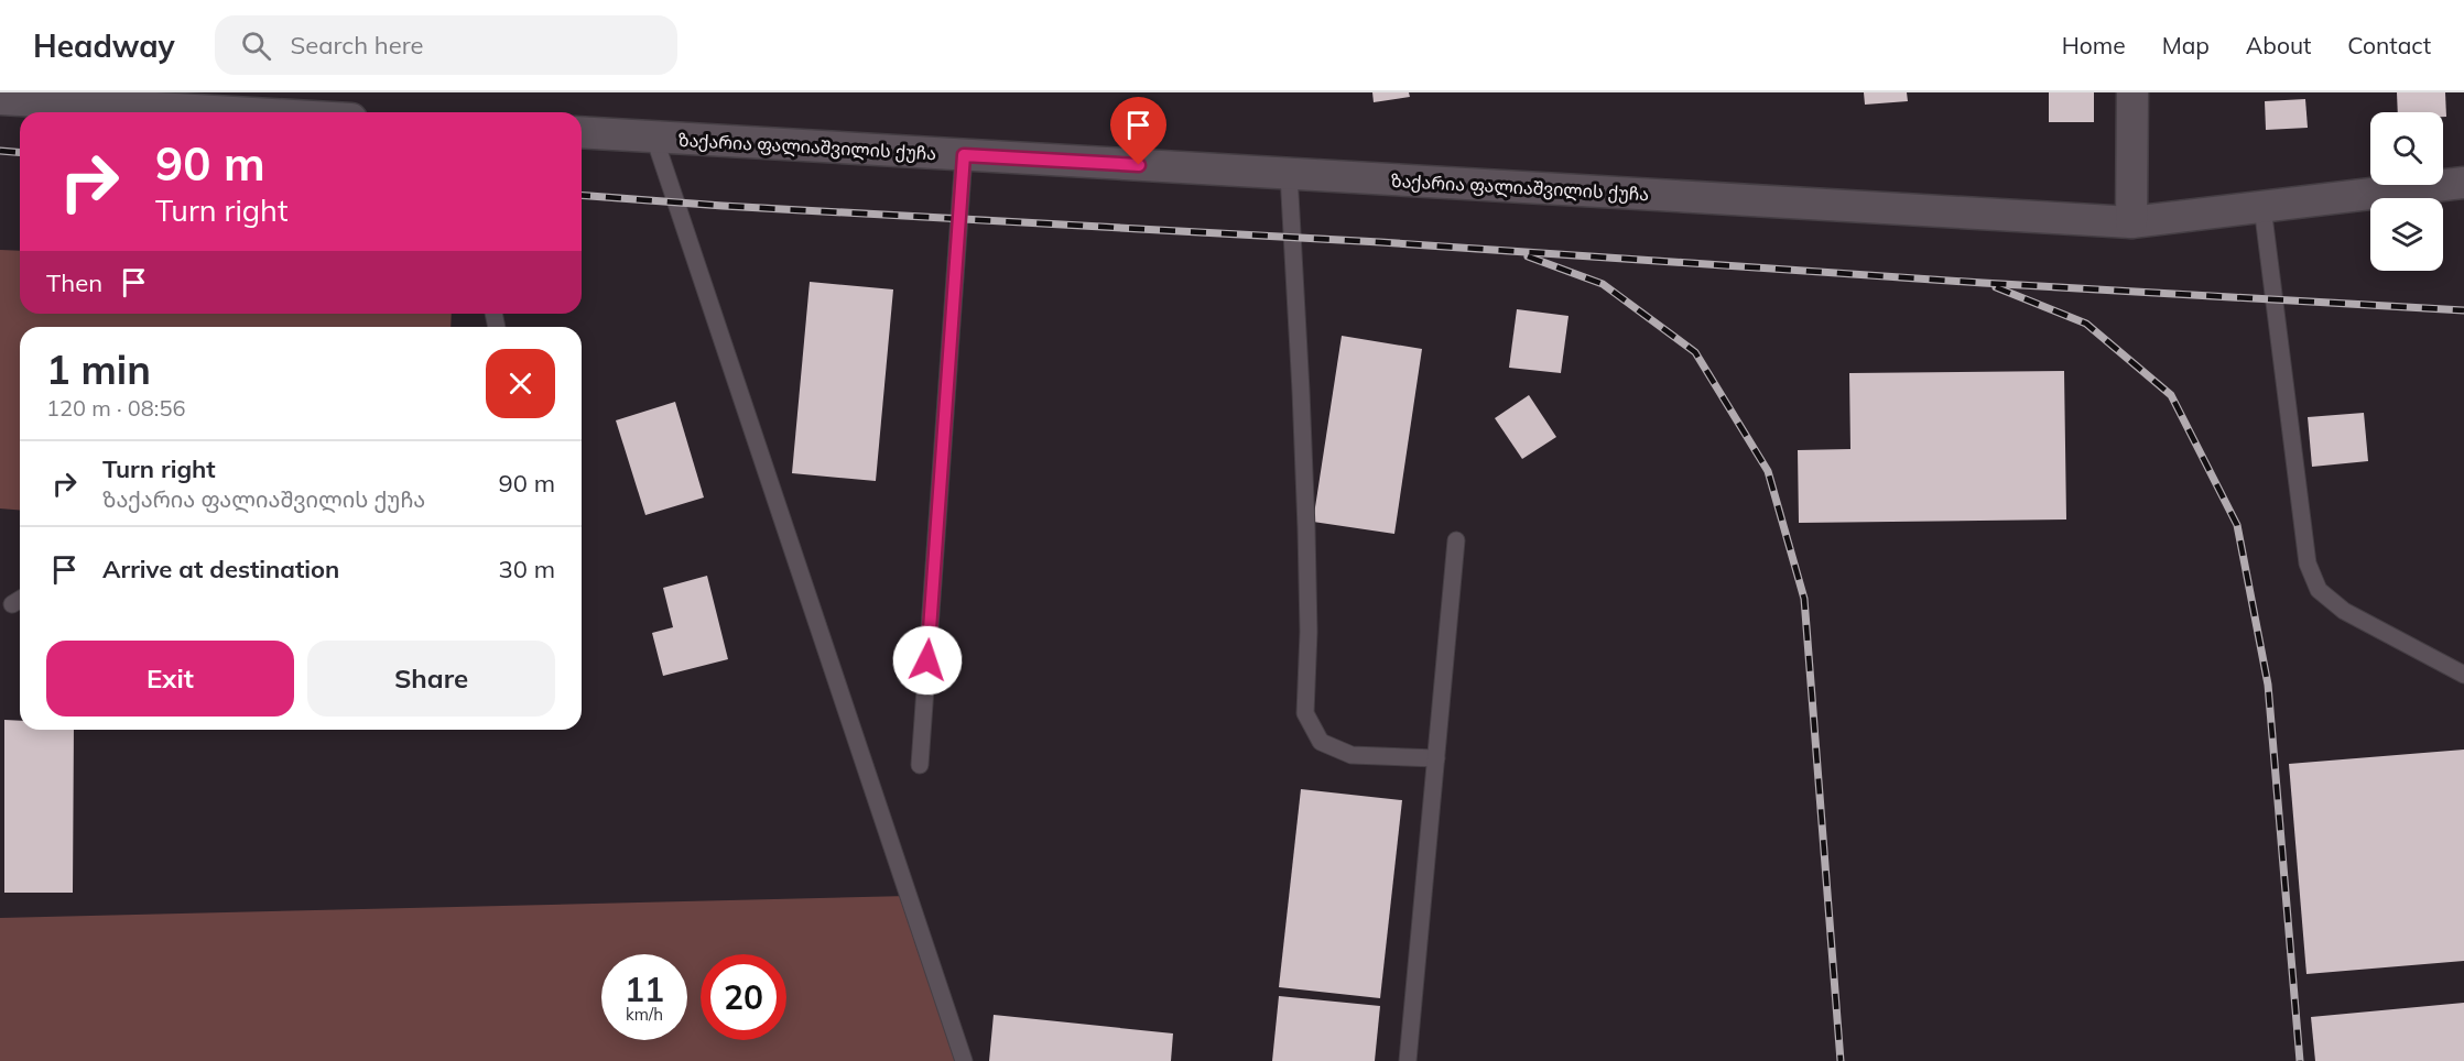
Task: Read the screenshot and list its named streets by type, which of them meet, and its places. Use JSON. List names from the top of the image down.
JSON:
{
  "streets": {
    "street": ["ზაქარია ფალიაშვილის ქუჩა"]
  },
  "page": {
    "header": "Headway",
    "search": "Search here",
    "nav": [
      "Home",
      "Map",
      "About",
      "Contact"
    ],
    "turn": ["90 m", "Turn right"],
    "then": "Then",
    "heading": ["1 min", "120 m · 08:56"],
    "list": [
      {
        "name": "Turn right",
        "note": "ზაქარია ფალიაშვილის ქუჩა",
        "value": "90 m"
      },
      {
        "name": "Arrive at destination",
        "value": "30 m"
      }
    ],
    "buttons": ["Exit", "Share"],
    "speed": "11 km/h",
    "limit": "20"
  }
}
